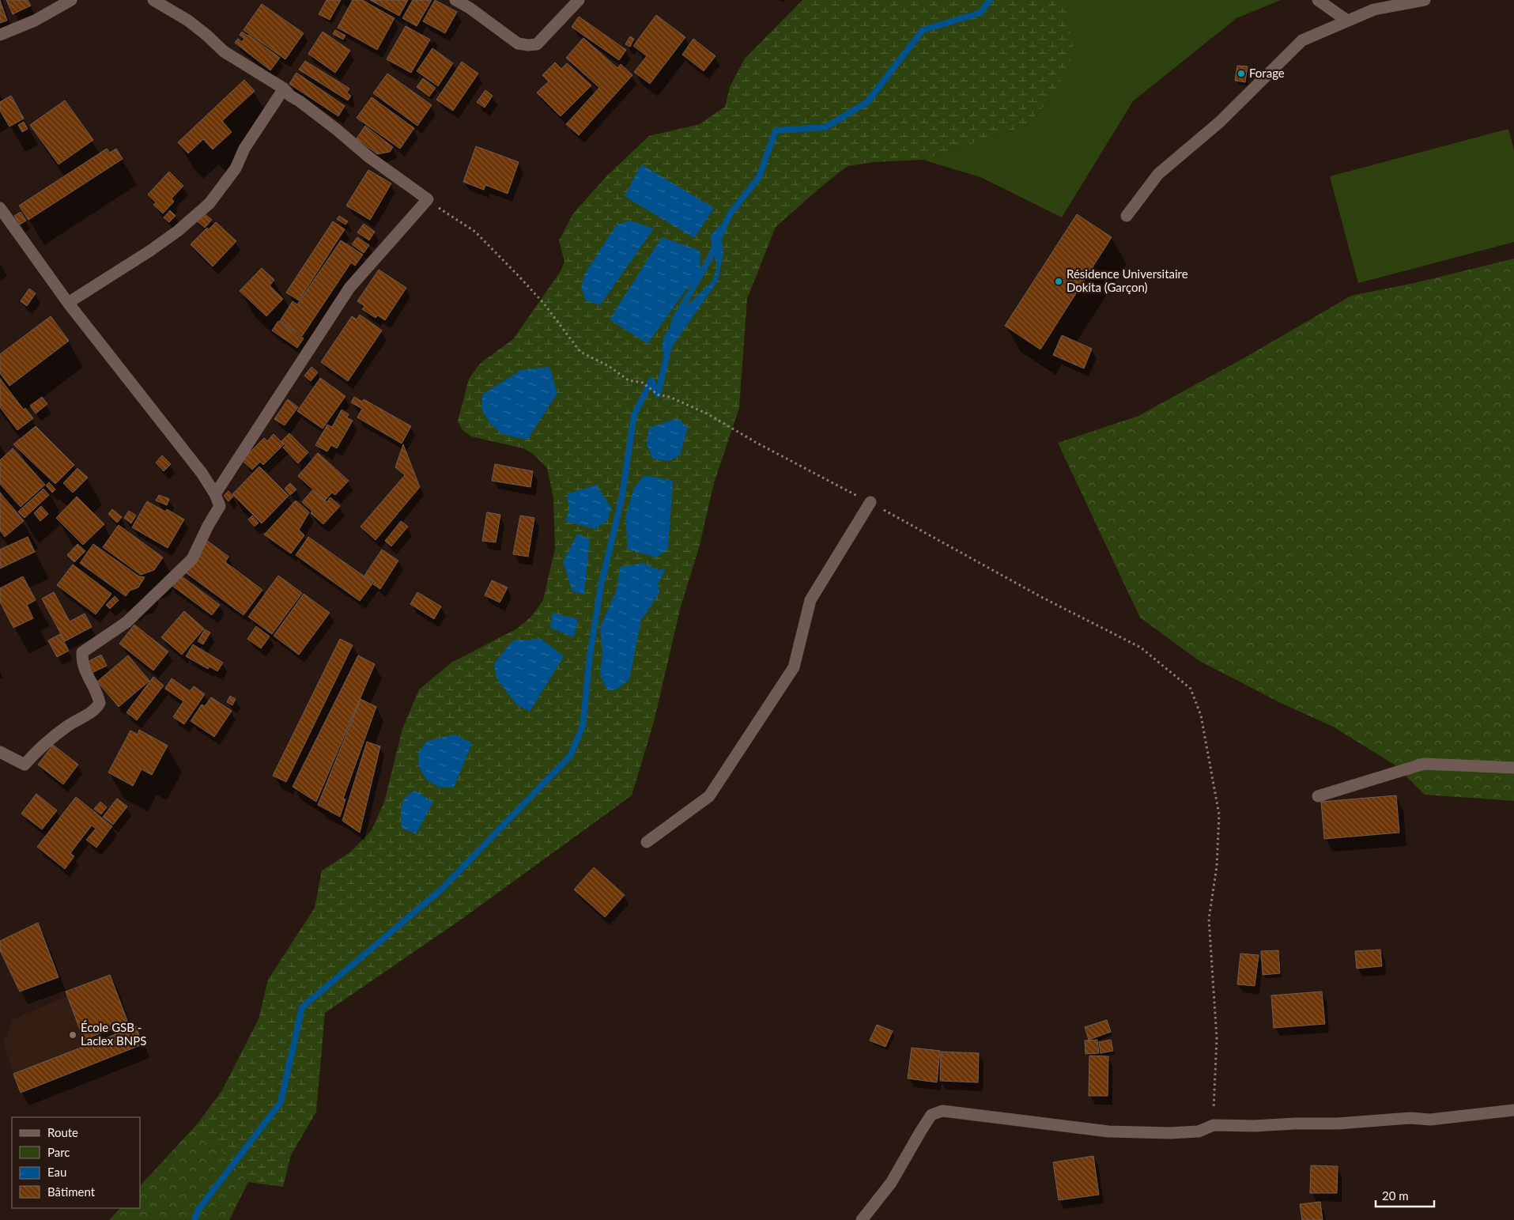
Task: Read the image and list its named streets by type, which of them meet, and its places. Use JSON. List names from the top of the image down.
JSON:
{
  "places": ["Forage", "Résidence Universitaire Dokita (Garçon)", "École GSB - Laclex BNPS"],
  "legend": [
    "Route",
    "Parc",
    "Eau",
    "Bâtiment"
  ],
  "scale_bar": "20 m"
}
